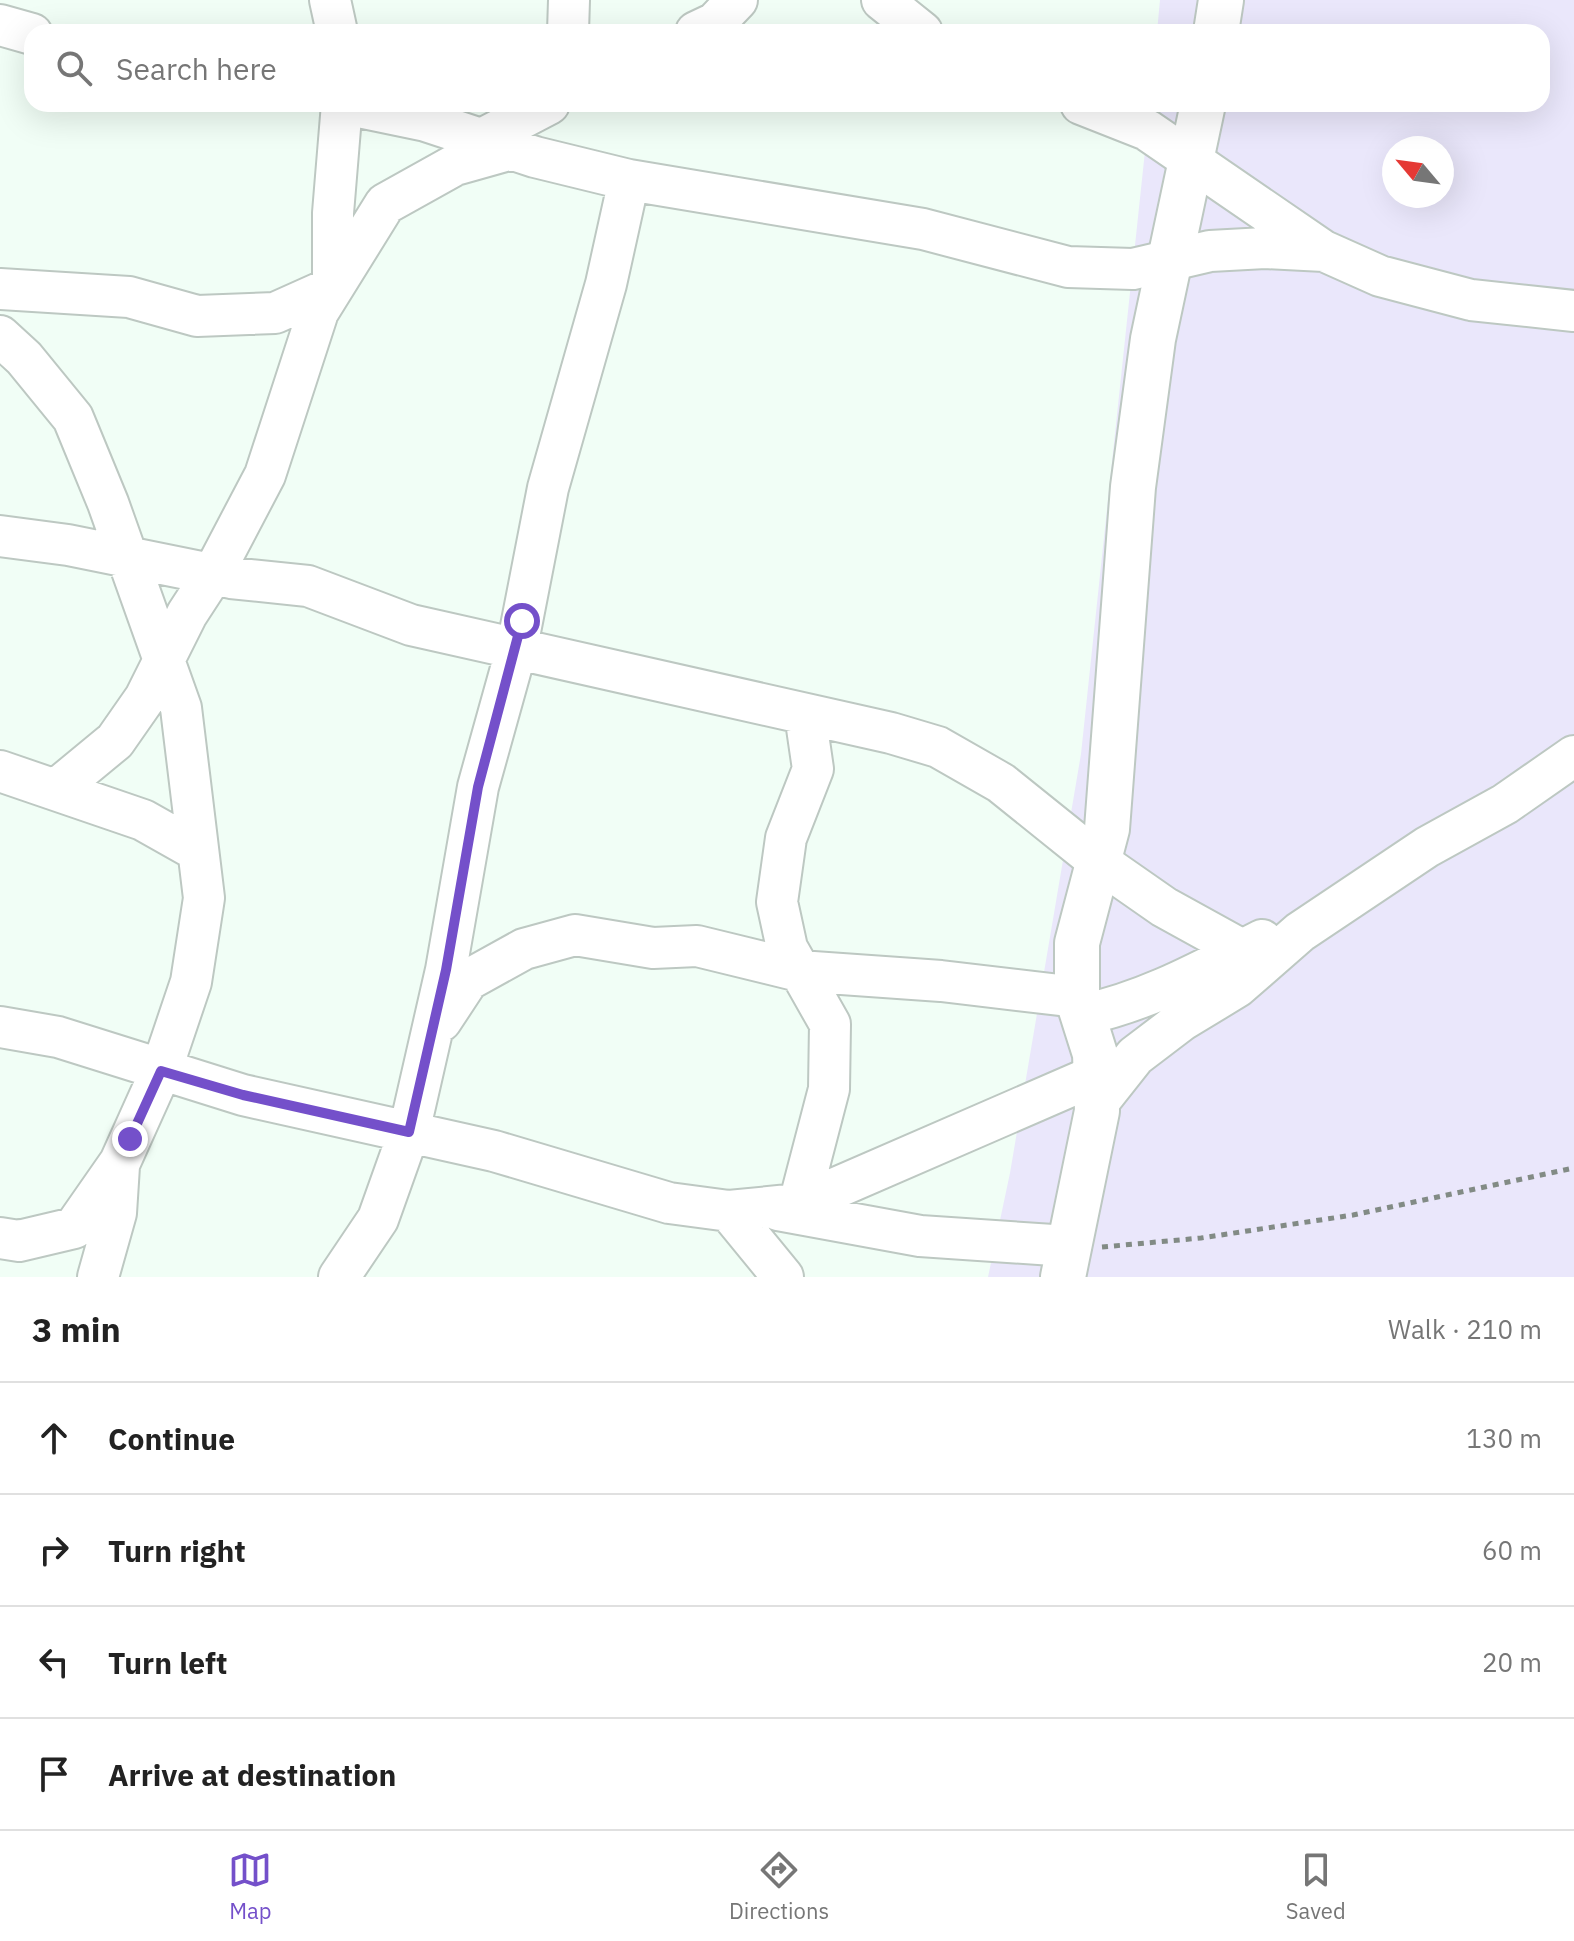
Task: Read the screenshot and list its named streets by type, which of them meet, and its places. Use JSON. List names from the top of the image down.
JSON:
{
  "north": "top left",
  "page": {
    "search": "Search here",
    "heading": ["3 min", "Walk · 210 m"],
    "list": [
      ["Continue", "130 m"],
      ["Turn right", "60 m"],
      ["Turn left", "20 m"],
      "Arrive at destination"
    ],
    "nav": ["Map", "Directions", "Saved"]
  }
}
